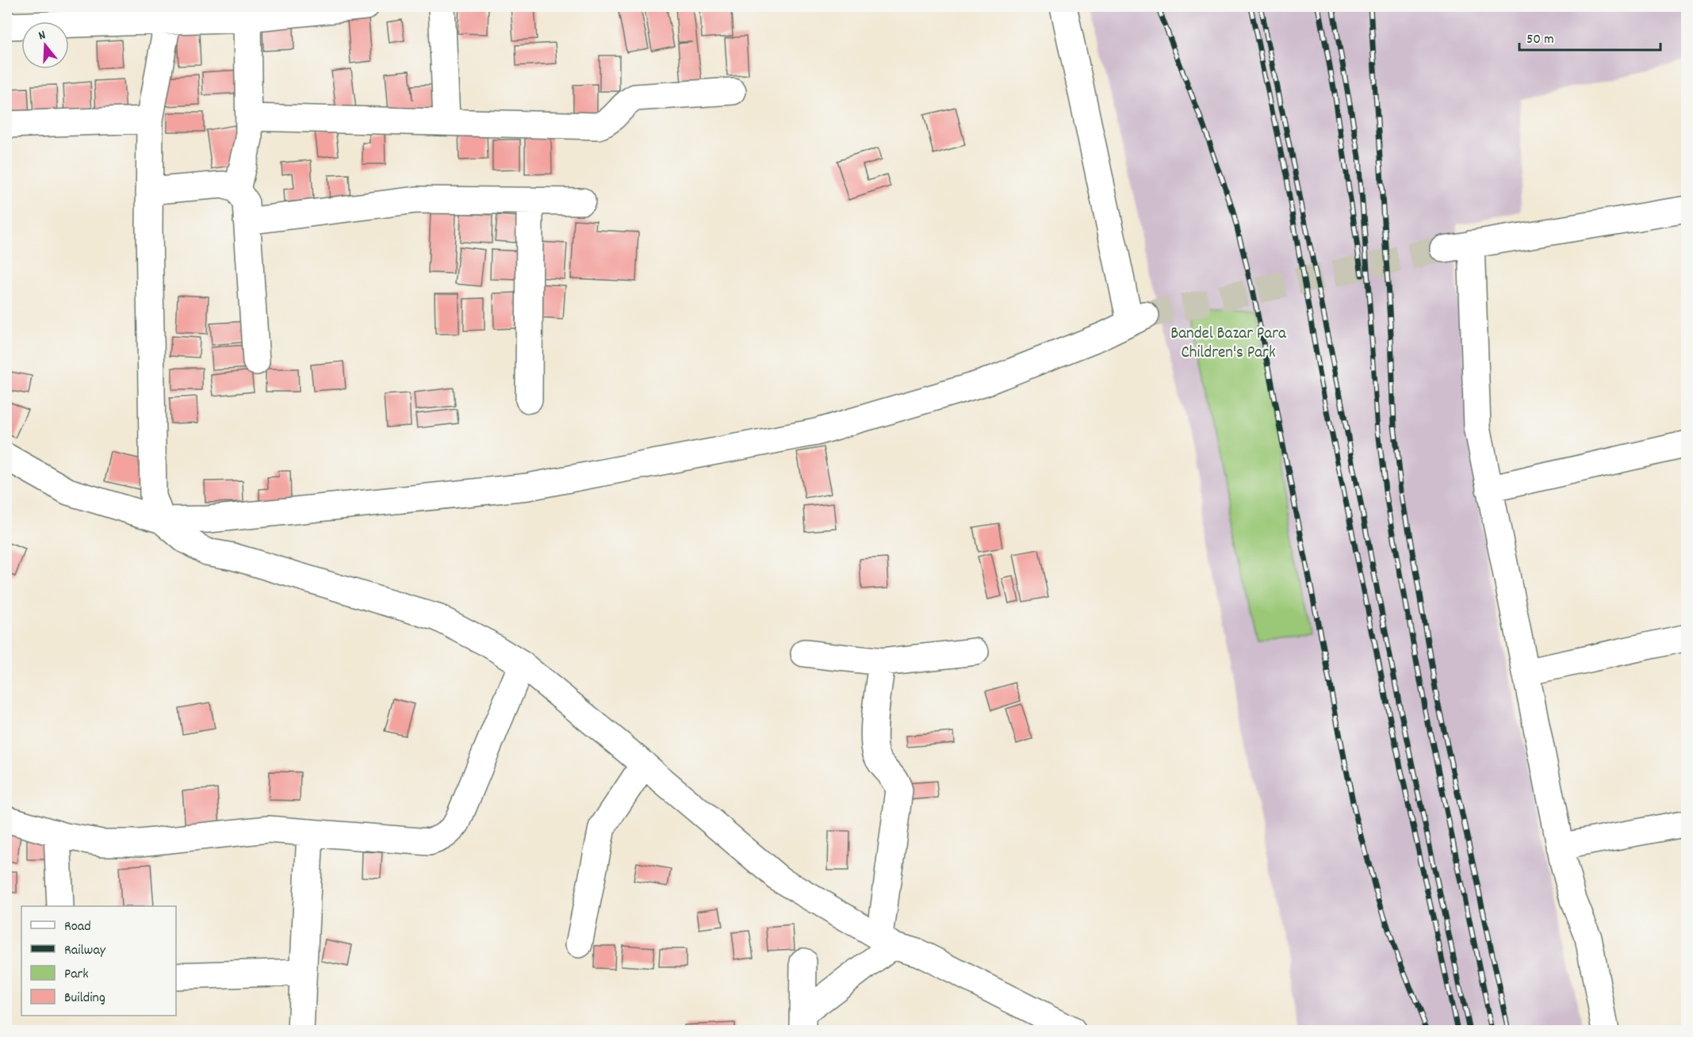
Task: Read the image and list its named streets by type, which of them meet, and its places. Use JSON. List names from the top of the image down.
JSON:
{
  "parks": ["Bandel Bazar Para Children's Park"],
  "legend": [
    "Road",
    "Railway",
    "Park",
    "Building"
  ],
  "scale_bar": "50 m",
  "north": "top"
}
